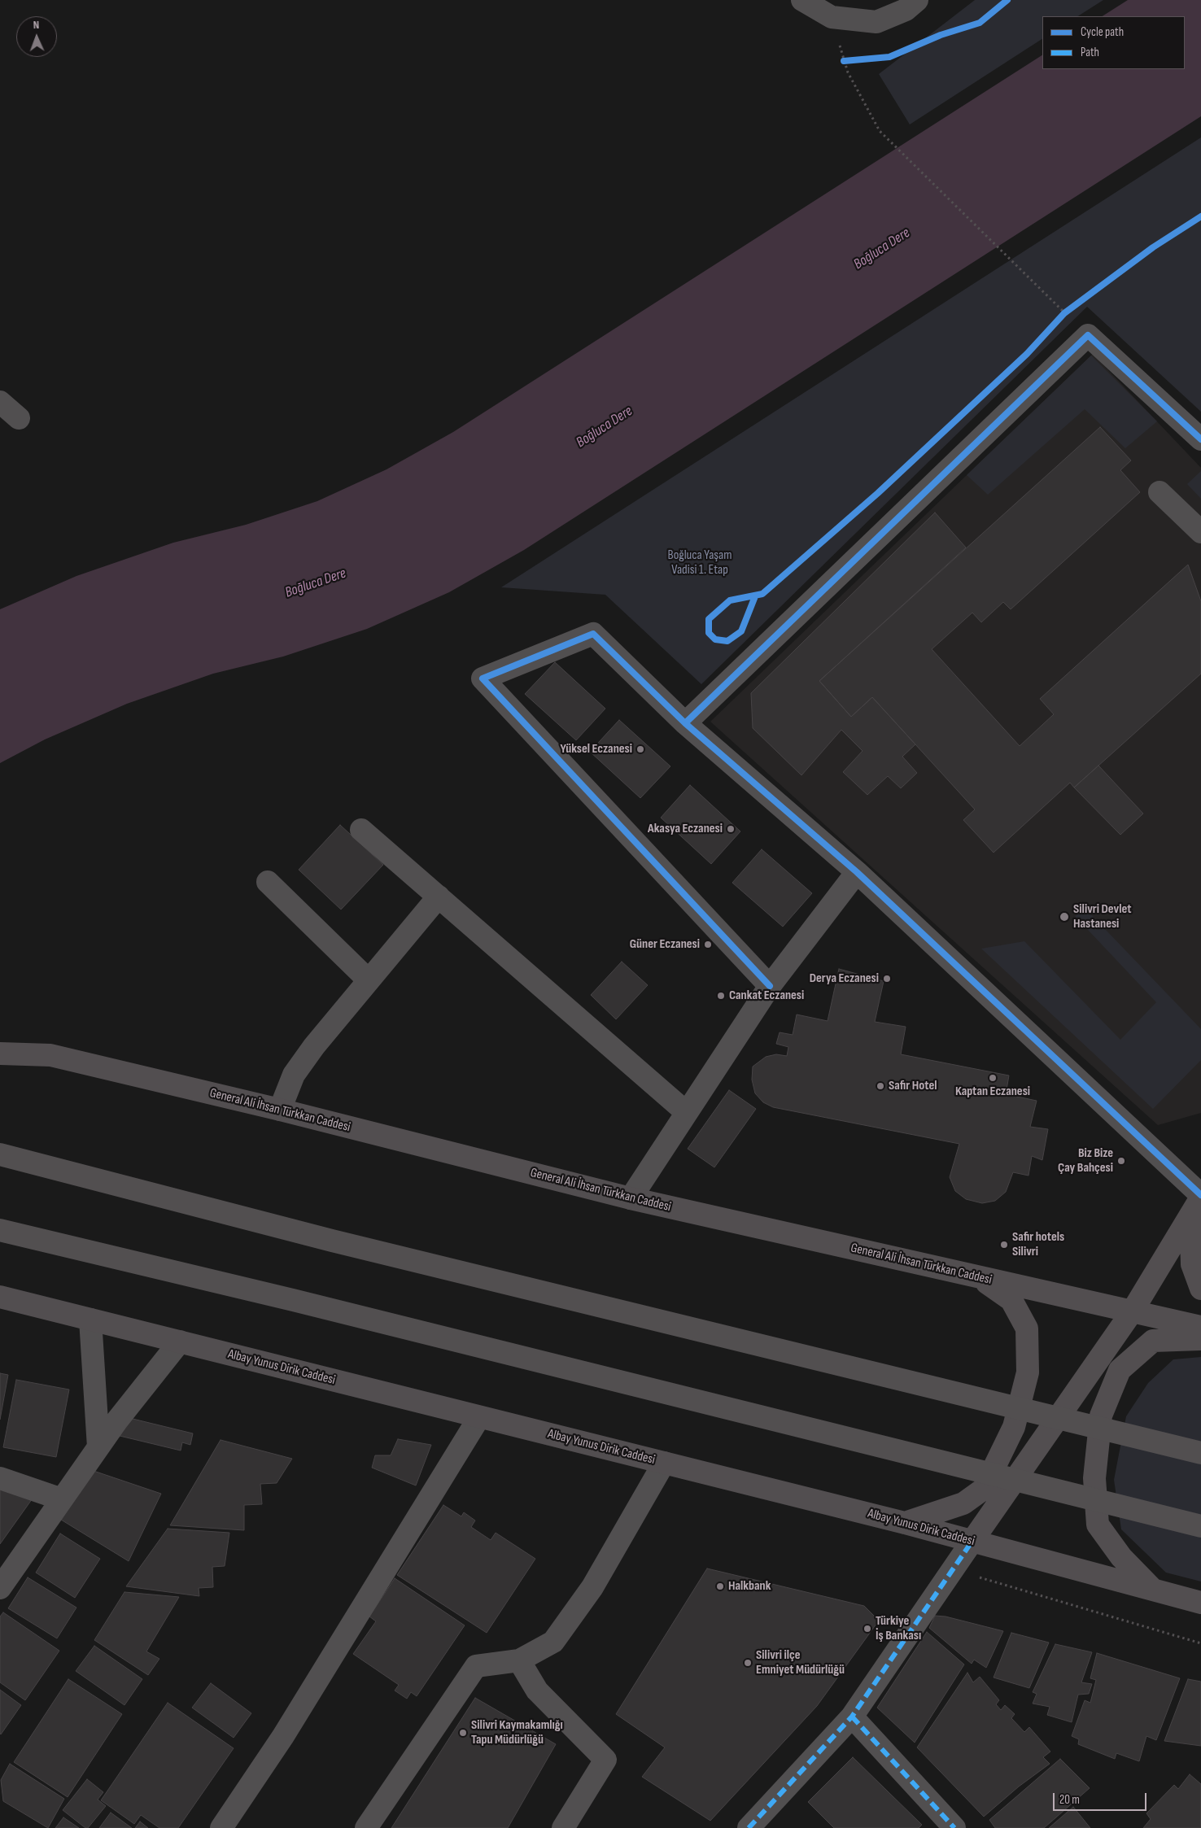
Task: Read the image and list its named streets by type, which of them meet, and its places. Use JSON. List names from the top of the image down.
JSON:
{
  "streets": {
    "main road": ["General Ali İhsan Türkkan Caddesi", "Albay Yunus Dirik Caddesi"]
  },
  "water": ["Boğluca Dere"],
  "parks": ["Boğluca Yaşam Vadisi 1. Etap"],
  "places": [
    "Yüksel Eczanesi",
    "Akasya Eczanesi",
    "Silivri Devlet Hastanesi",
    "Güner Eczanesi",
    "Derya Eczanesi",
    "Cankat Eczanesi",
    "Kaptan Eczanesi",
    "Safir Hotel",
    "Biz Bize Çay Bahçesi",
    "Safir hotels Silivri",
    "Halkbank",
    "Türkiye İş Bankası",
    "Silivri ilçe Emniyet Müdürlüğü",
    "Silivri Kaymakamlığı Tapu Müdürlüğü"
  ],
  "legend": ["Cycle path", "Path"],
  "scale_bar": "20 m",
  "north": "top"
}
